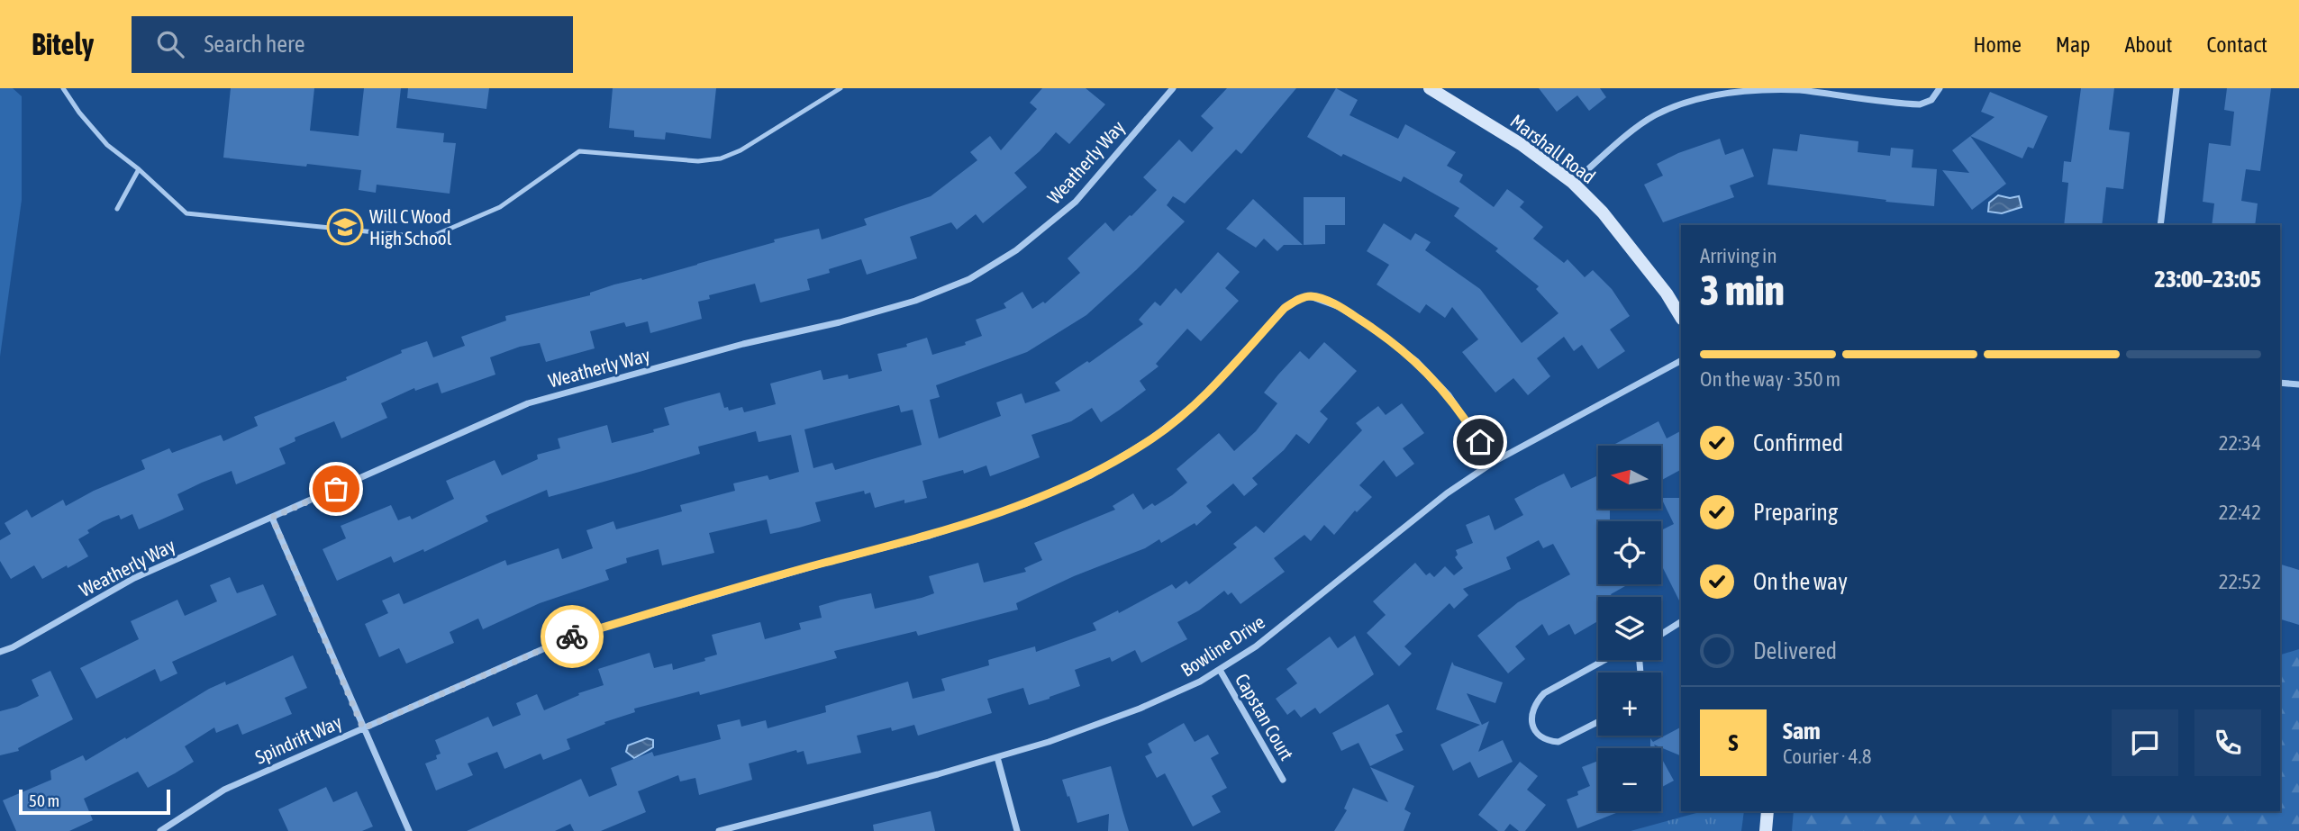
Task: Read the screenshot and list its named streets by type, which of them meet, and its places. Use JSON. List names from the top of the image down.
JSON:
{
  "streets": {
    "street": [
      "Marshall Road",
      "Weatherly Way",
      "Bowline Drive",
      "Capstan Court",
      "Spindrift Way"
    ]
  },
  "crossings": [
    ["Bowline Drive", "Capstan Court"],
    ["Bowline Drive", "Spindrift Way"]
  ],
  "places": {
    "school or university": ["Will C Wood High School"]
  },
  "scale_bar": "50 m",
  "north": "left",
  "page": {
    "header": "Bitely",
    "search": "Search here",
    "nav": [
      "Home",
      "Map",
      "About",
      "Contact"
    ],
    "heading": ["3 min", "Arriving in", "23:00–23:05"],
    "panel": ["Sam", "Courier · 4.8"],
    "bar": "On the way · 350 m",
    "list": [
      ["Confirmed", "22:34"],
      ["Preparing", "22:42"],
      ["On the way", "22:52"],
      "Delivered"
    ],
    "map_buttons": ["+", "−"],
    "round": "S",
    "scale": "50 m"
  }
}
